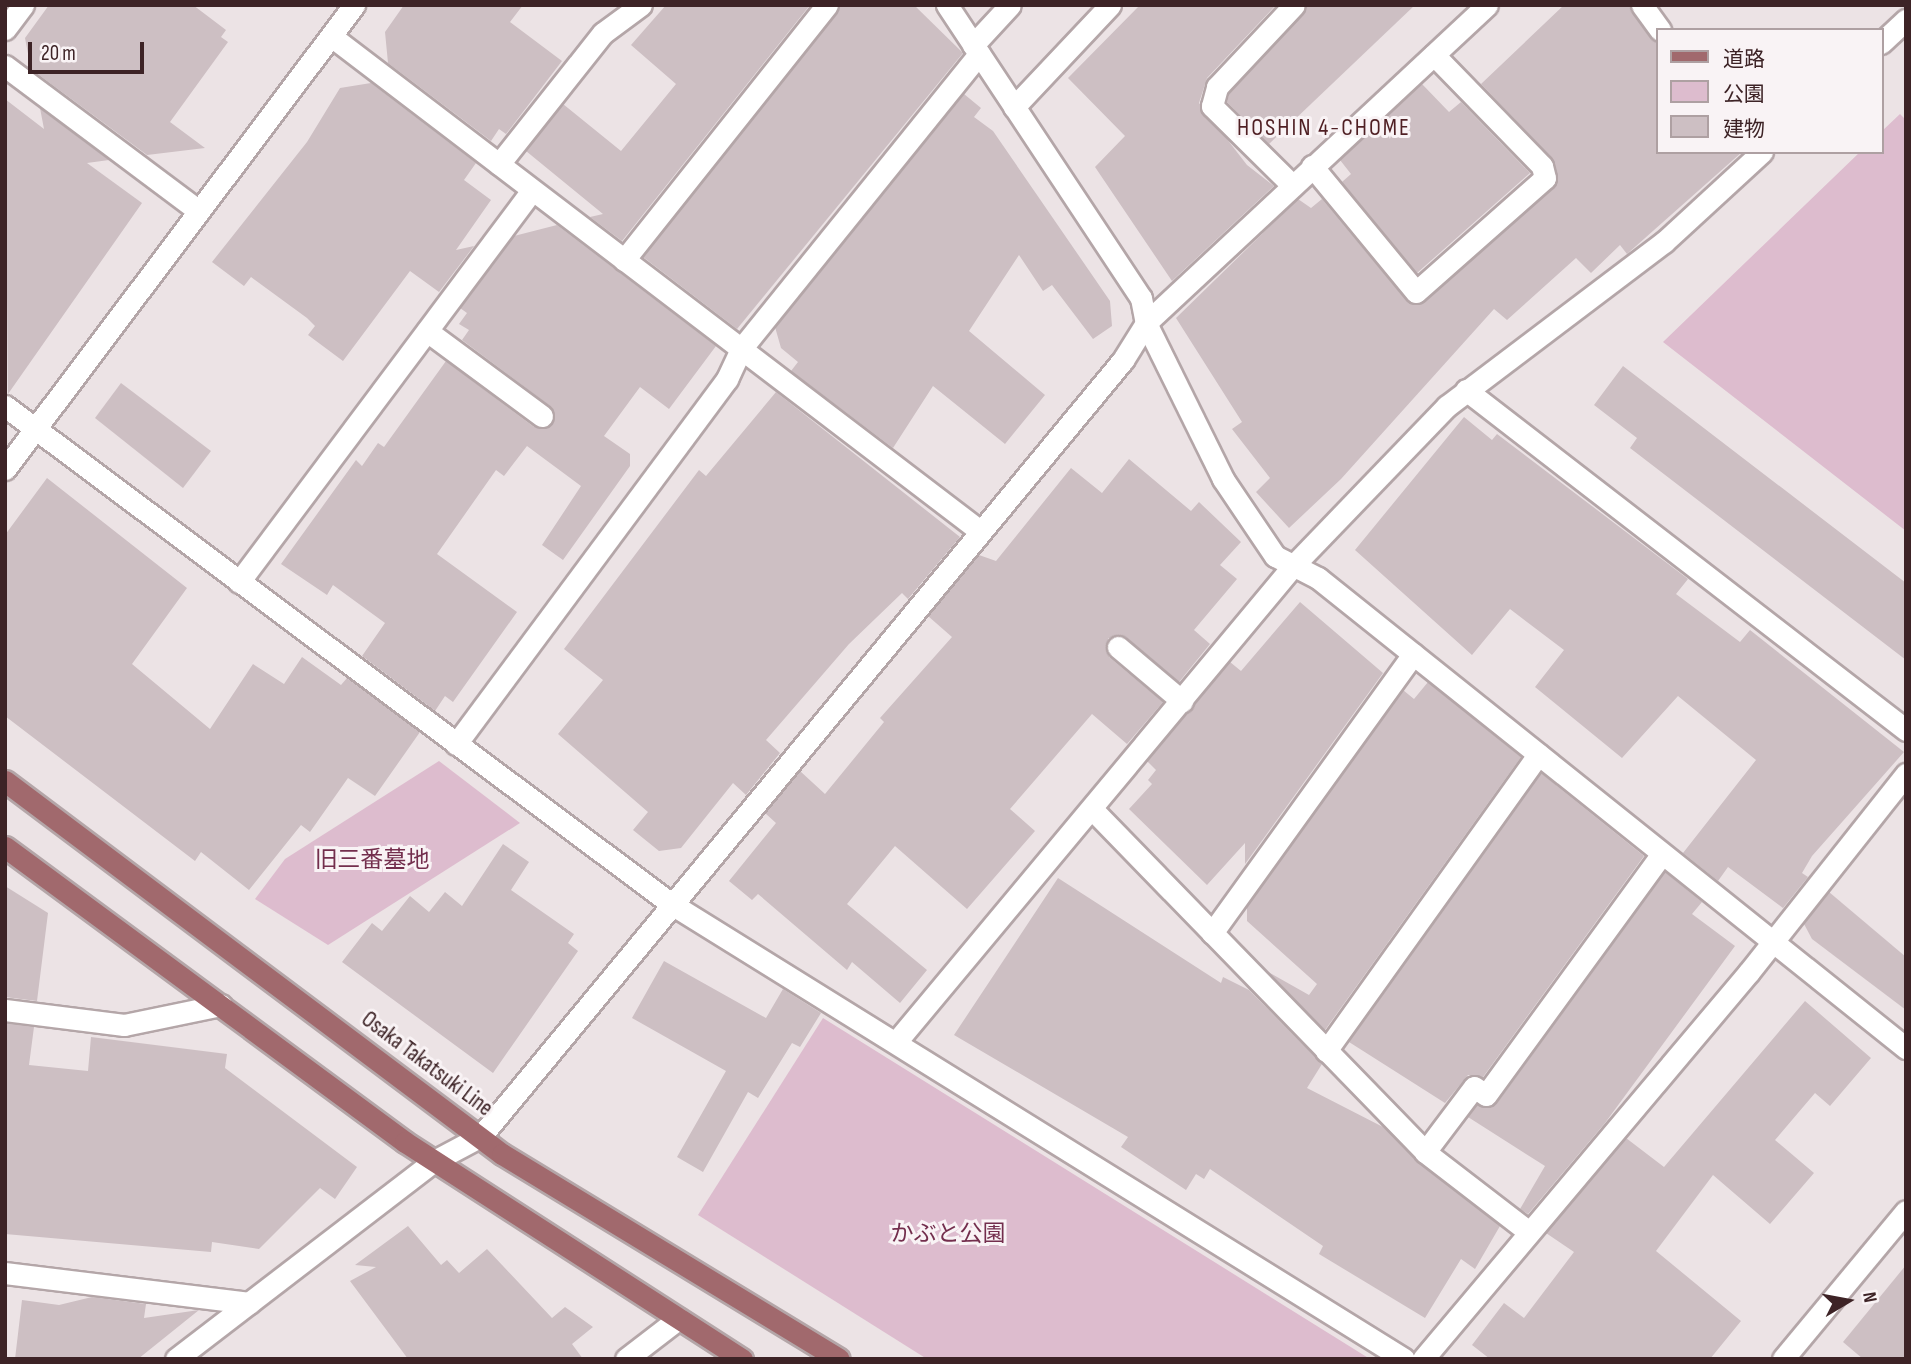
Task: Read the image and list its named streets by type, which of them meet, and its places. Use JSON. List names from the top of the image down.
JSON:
{
  "streets": {
    "main road": ["Osaka Takatsuki Line"]
  },
  "districts": ["HOSHIN 4-CHOME"],
  "parks": ["旧三番墓地", "かぶと公園"],
  "legend": ["道路", "公園", "建物"],
  "scale_bar": "20 m",
  "north": "right"
}
